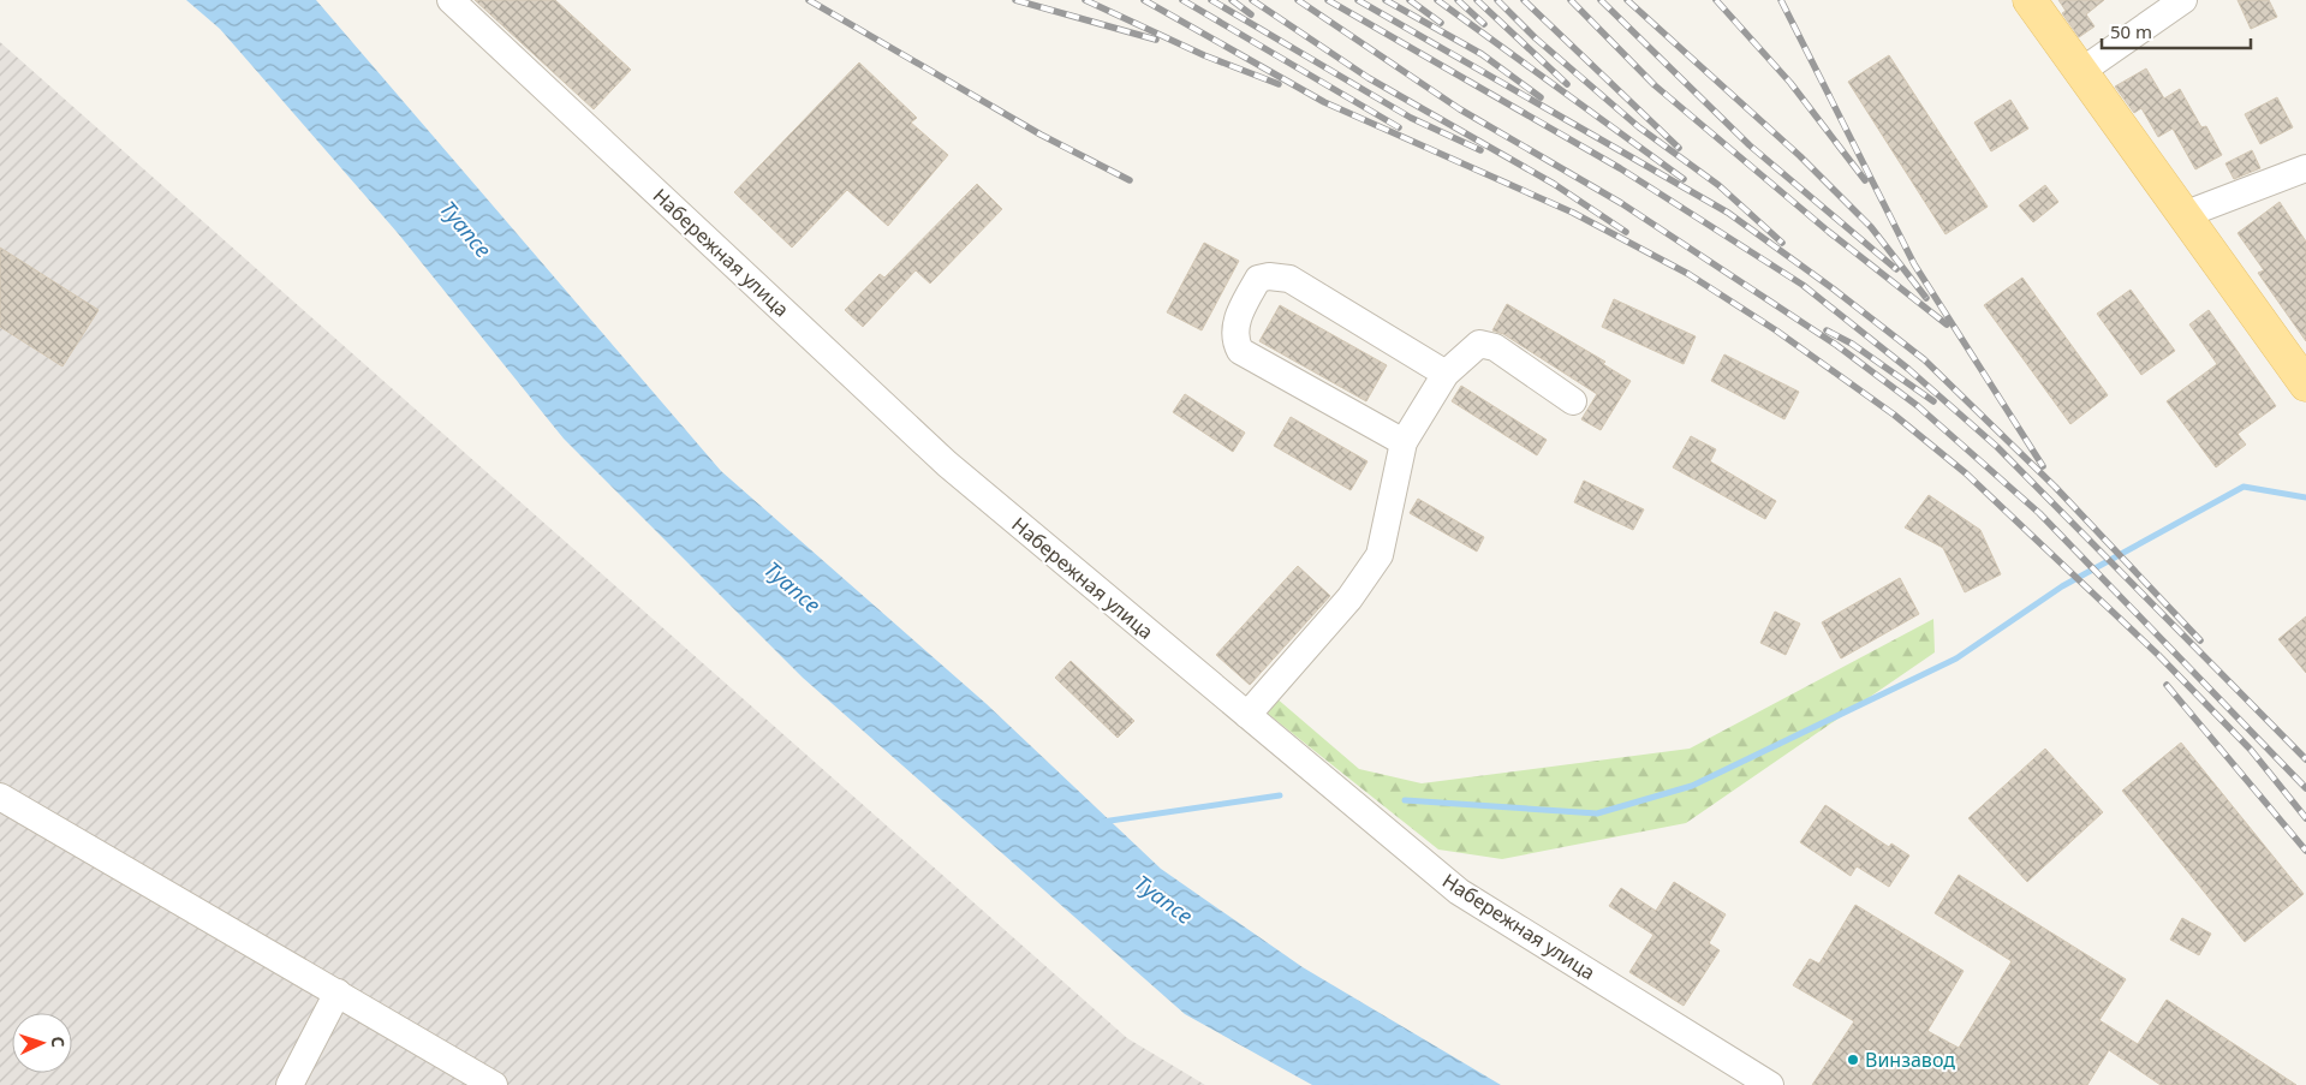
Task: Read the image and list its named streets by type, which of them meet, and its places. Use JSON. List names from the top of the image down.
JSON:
{
  "streets": {
    "street": ["Набережная улица"]
  },
  "water": ["Туапсе"],
  "places": ["Винзавод"],
  "scale_bar": "50 m",
  "north": "right"
}
